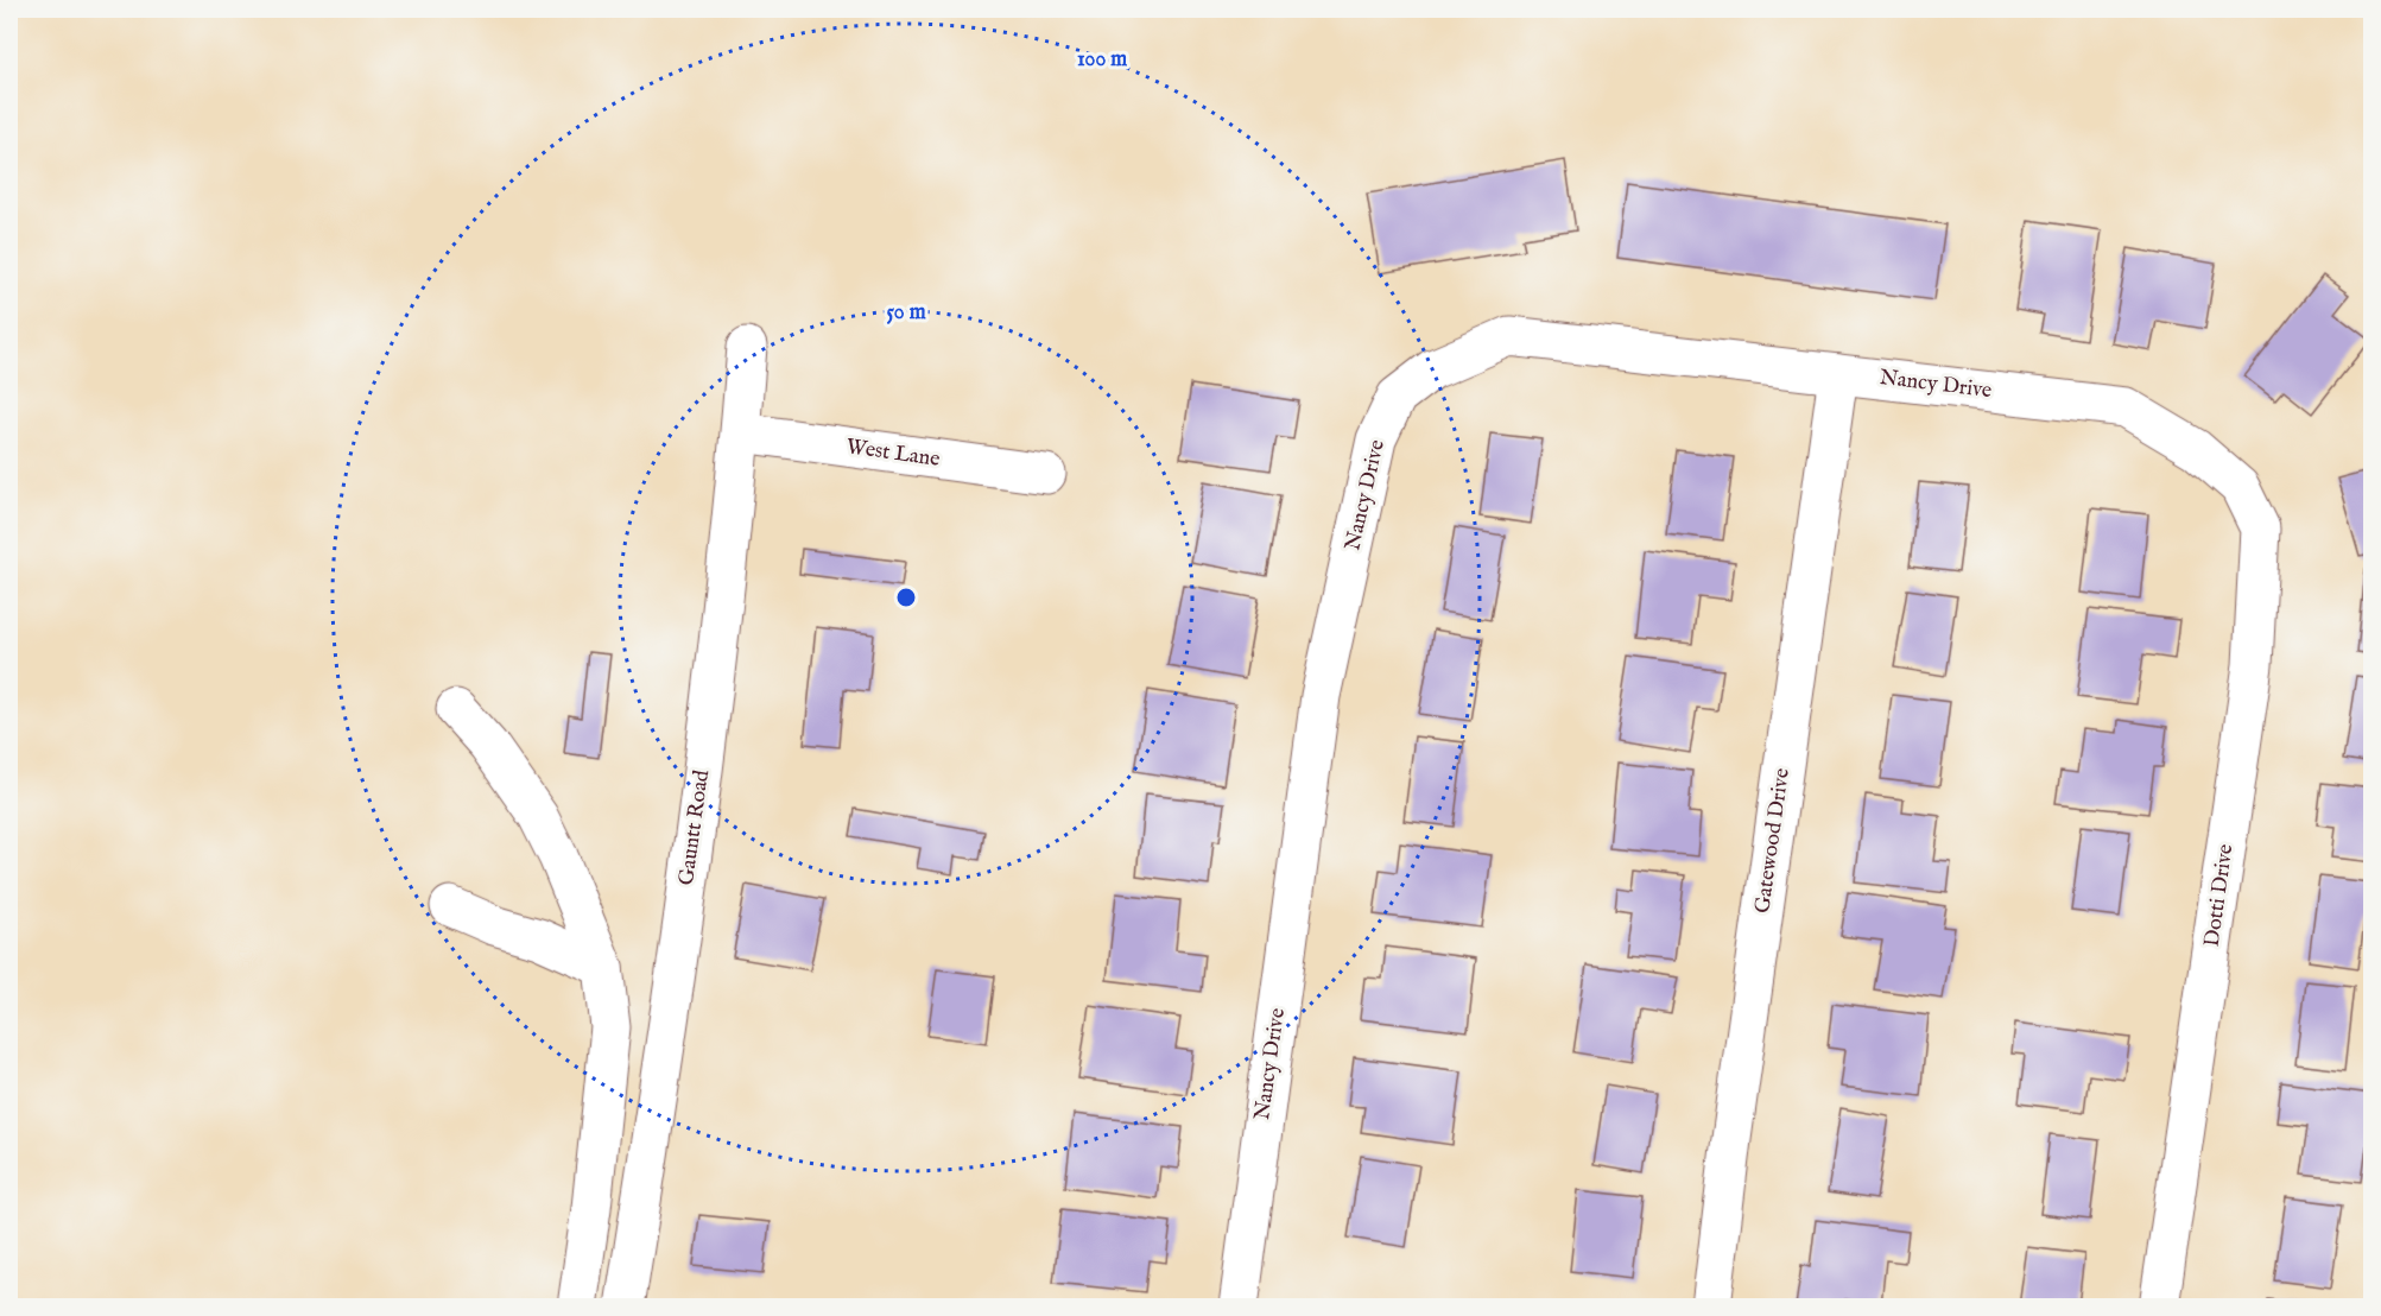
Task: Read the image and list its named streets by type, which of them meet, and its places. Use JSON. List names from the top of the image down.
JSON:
{
  "streets": {
    "street": [
      "Nancy Drive",
      "West Lane",
      "Gauntt Road",
      "Gatewood Drive",
      "Dotti Drive"
    ]
  },
  "crossings": [
    ["Nancy Drive", "Gatewood Drive"],
    ["Nancy Drive", "Dotti Drive"],
    ["West Lane", "Gauntt Road"]
  ],
  "rings": ["100 m", "50 m"]
}
